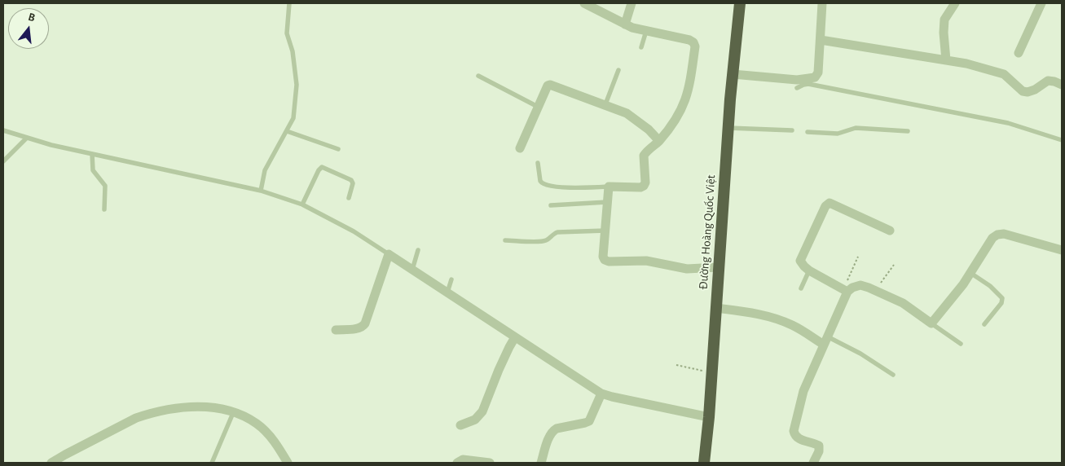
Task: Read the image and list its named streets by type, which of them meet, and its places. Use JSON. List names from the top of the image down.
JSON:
{
  "streets": {
    "highway": ["Đường Hoàng Quốc Việt"]
  },
  "north": "top"
}
